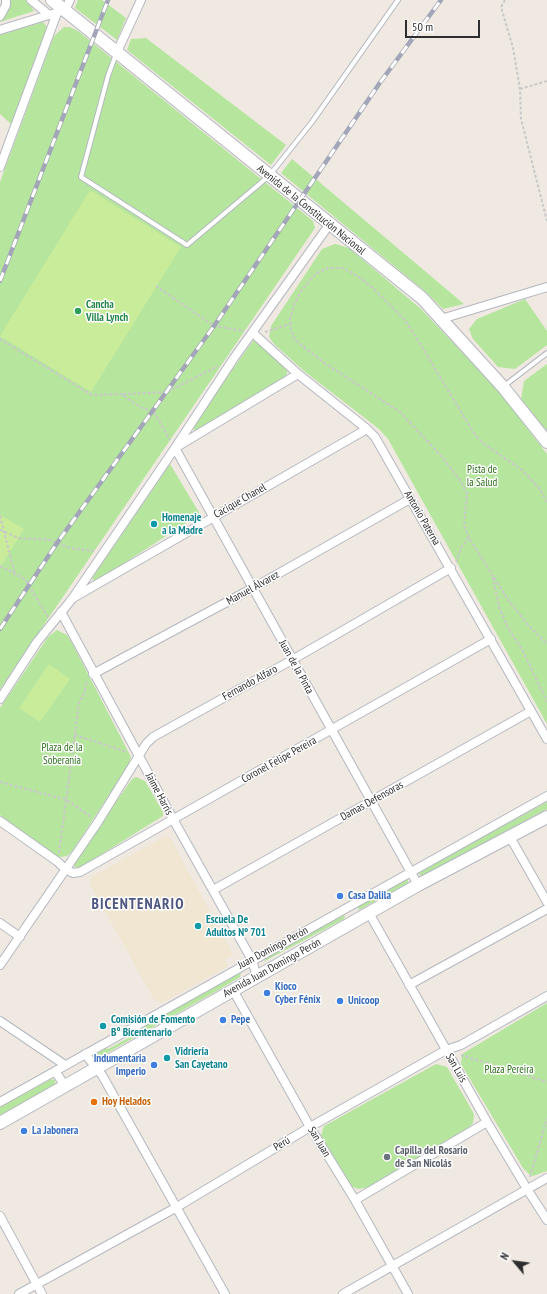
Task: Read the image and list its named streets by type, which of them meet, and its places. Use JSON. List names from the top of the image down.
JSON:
{
  "streets": {
    "main road": ["Avenida de la Constitución Nacional", "Avenida Juan Domingo Perón"],
    "street": [
      "Cacique Chanel",
      "Antonio Paterna",
      "Manuel Álvarez",
      "Juan de la Pinta",
      "Fernando Alfaro",
      "Coronel Felipe Pereira",
      "Jaime Harris",
      "Damas Defensoras",
      "Juan Domingo Perón",
      "San Luis",
      "San Juan",
      "Perú"
    ]
  },
  "crossings": [
    ["Cacique Chanel", "Antonio Paterna"],
    ["Cacique Chanel", "Juan de la Pinta"],
    ["Antonio Paterna", "Manuel Álvarez"],
    ["Antonio Paterna", "Fernando Alfaro"],
    ["Antonio Paterna", "Coronel Felipe Pereira"],
    ["Antonio Paterna", "Damas Defensoras"],
    ["Manuel Álvarez", "Juan de la Pinta"],
    ["Manuel Álvarez", "Jaime Harris"],
    ["Juan de la Pinta", "Fernando Alfaro"],
    ["Juan de la Pinta", "Coronel Felipe Pereira"],
    ["Juan de la Pinta", "Damas Defensoras"],
    ["Juan de la Pinta", "Juan Domingo Perón"],
    ["Juan de la Pinta", "Avenida Juan Domingo Perón"],
    ["Fernando Alfaro", "Coronel Felipe Pereira"],
    ["Fernando Alfaro", "Jaime Harris"],
    ["Coronel Felipe Pereira", "Jaime Harris"],
    ["Jaime Harris", "Damas Defensoras"],
    ["Jaime Harris", "Juan Domingo Perón"],
    ["Jaime Harris", "Avenida Juan Domingo Perón"],
    ["Avenida Juan Domingo Perón", "San Luis"],
    ["Avenida Juan Domingo Perón", "San Juan"],
    ["San Luis", "Perú"],
    ["San Juan", "Perú"]
  ],
  "districts": ["BICENTENARIO"],
  "parks": ["Pista de la Salud", "Plaza de la Soberanía", "Plaza Pereira"],
  "places": [
    "Cancha Villa Lynch",
    "Homenaje a la Madre",
    "Casa Dalila",
    "Escuela De Adultos Nº 701",
    "Kioco Cyber Fénix",
    "Unicoop",
    "Pepe",
    "Comisión de Fomento B° Bicentenario",
    "Vidriería San Cayetano",
    "Indumentaria Imperio",
    "Hoy Helados",
    "La Jabonera",
    "Capilla del Rosario de San Nicolás"
  ],
  "scale_bar": "50 m",
  "north": "top left"
}
